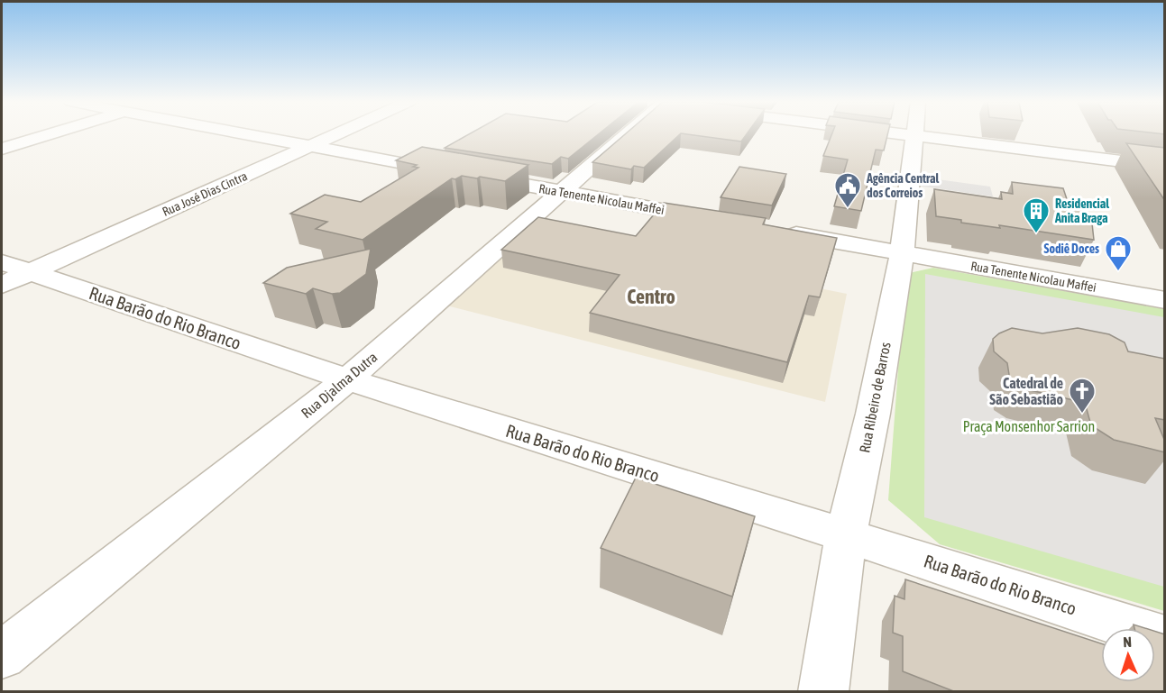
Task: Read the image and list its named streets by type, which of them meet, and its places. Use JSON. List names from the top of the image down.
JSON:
{
  "streets": {
    "street": [
      "Rua José Dias Cintra",
      "Rua Tenente Nicolau Maffei",
      "Rua Barão do Rio Branco",
      "Rua Djalma Dutra",
      "Rua Ribeiro de Barros"
    ]
  },
  "crossings": [
    ["Rua José Dias Cintra", "Rua Tenente Nicolau Maffei"],
    ["Rua José Dias Cintra", "Rua Barão do Rio Branco"],
    ["Rua Tenente Nicolau Maffei", "Rua Djalma Dutra"],
    ["Rua Tenente Nicolau Maffei", "Rua Ribeiro de Barros"],
    ["Rua Barão do Rio Branco", "Rua Djalma Dutra"],
    ["Rua Barão do Rio Branco", "Rua Ribeiro de Barros"]
  ],
  "districts": ["Centro"],
  "parks": ["Praça Monsenhor Sarrion"],
  "places": {
    "public building": ["Agência Central dos Correios"],
    "building": ["Residencial Anita Braga"],
    "shop": ["Sodiê Doces"],
    "church": ["Catedral de São Sebastião"]
  },
  "north": "top"
}
